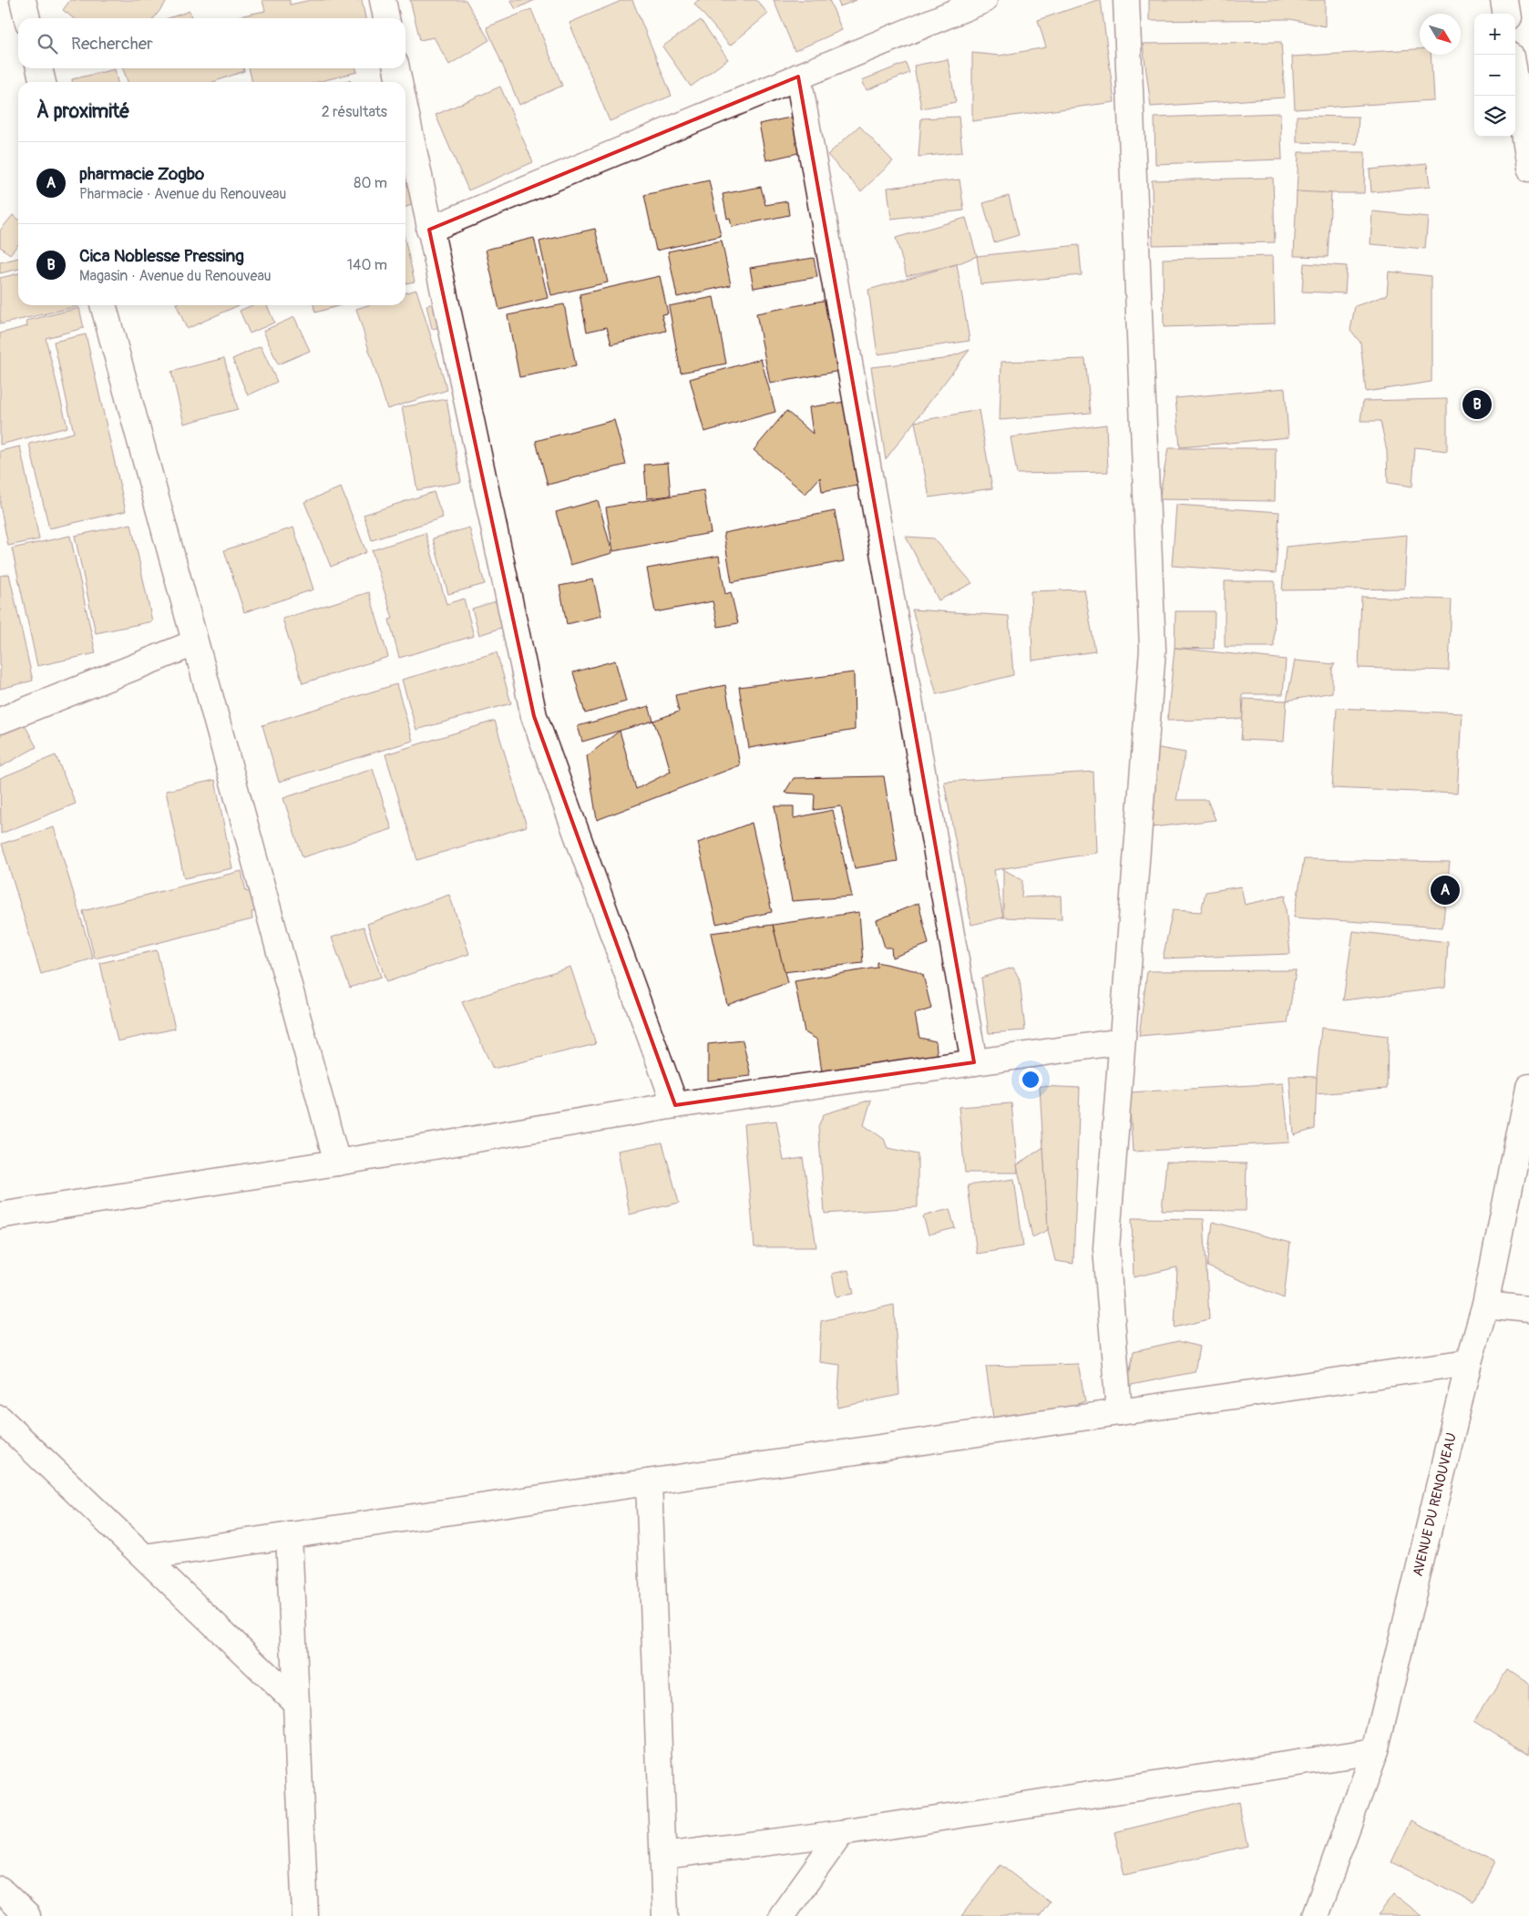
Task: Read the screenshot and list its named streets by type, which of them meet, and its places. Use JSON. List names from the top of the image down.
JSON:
{
  "streets": {
    "street": ["AVENUE DU RENOUVEAU"]
  },
  "north": "bottom right",
  "page": {
    "map_buttons": ["+", "−"],
    "search": "Rechercher",
    "heading": ["À proximité", "2 résultats"],
    "list": [
      {
        "mark": "A",
        "name": "pharmacie Zogbo",
        "note": "Pharmacie · Avenue du Renouveau",
        "value": "80 m"
      },
      {
        "mark": "B",
        "name": "Cica Noblesse Pressing",
        "note": "Magasin · Avenue du Renouveau",
        "value": "140 m"
      }
    ],
    "pins": ["B", "A"]
  }
}
